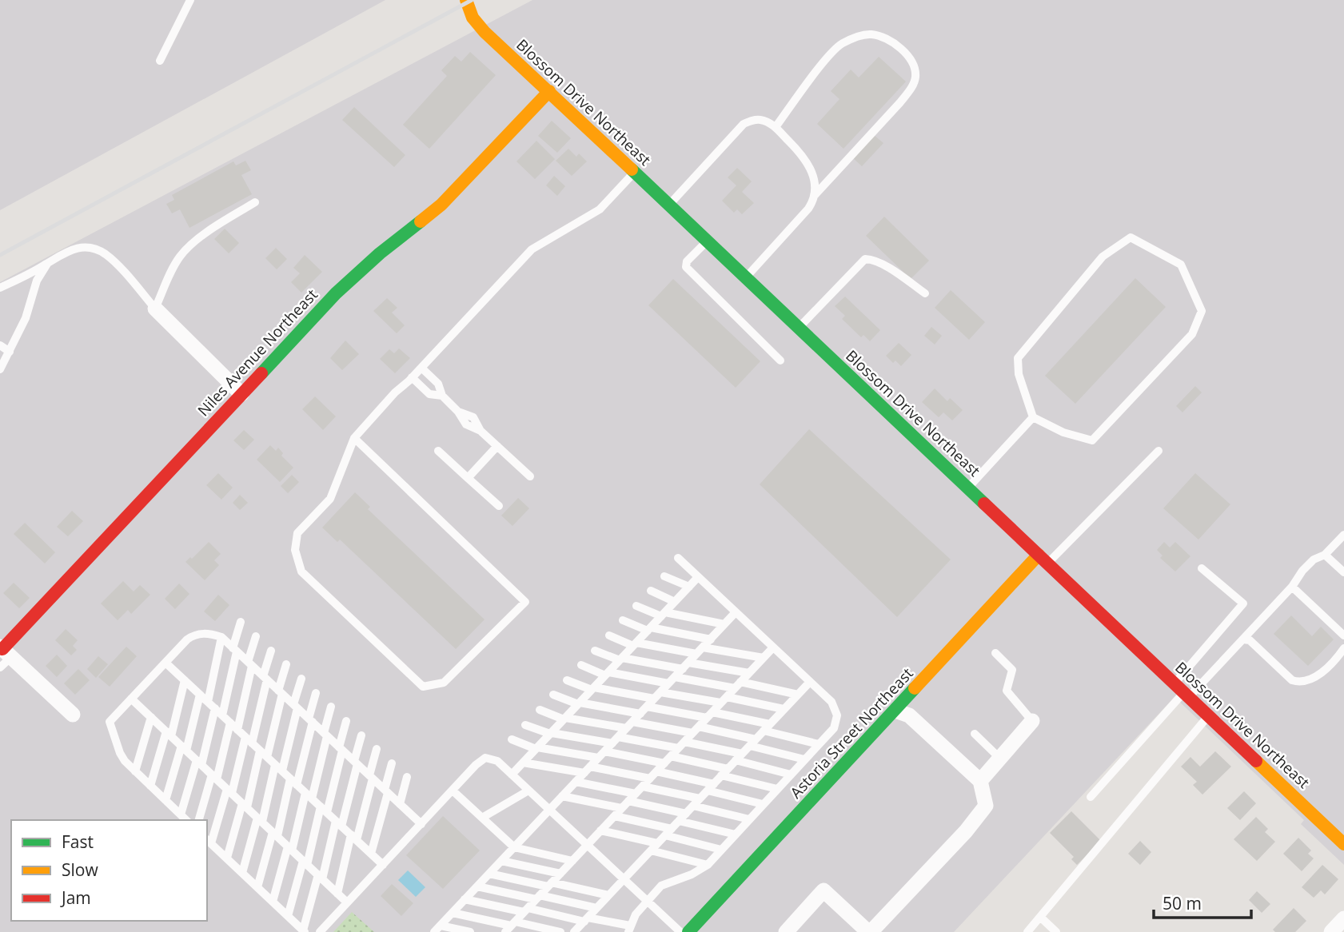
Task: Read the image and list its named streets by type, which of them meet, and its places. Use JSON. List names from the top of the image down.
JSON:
{
  "streets": {
    "street": ["Blossom Drive Northeast", "Niles Avenue Northeast", "Astoria Street Northeast"]
  },
  "crossings": [
    ["Blossom Drive Northeast", "Niles Avenue Northeast"],
    ["Blossom Drive Northeast", "Astoria Street Northeast"]
  ],
  "legend": ["Fast", "Slow", "Jam"],
  "scale_bar": "50 m"
}
